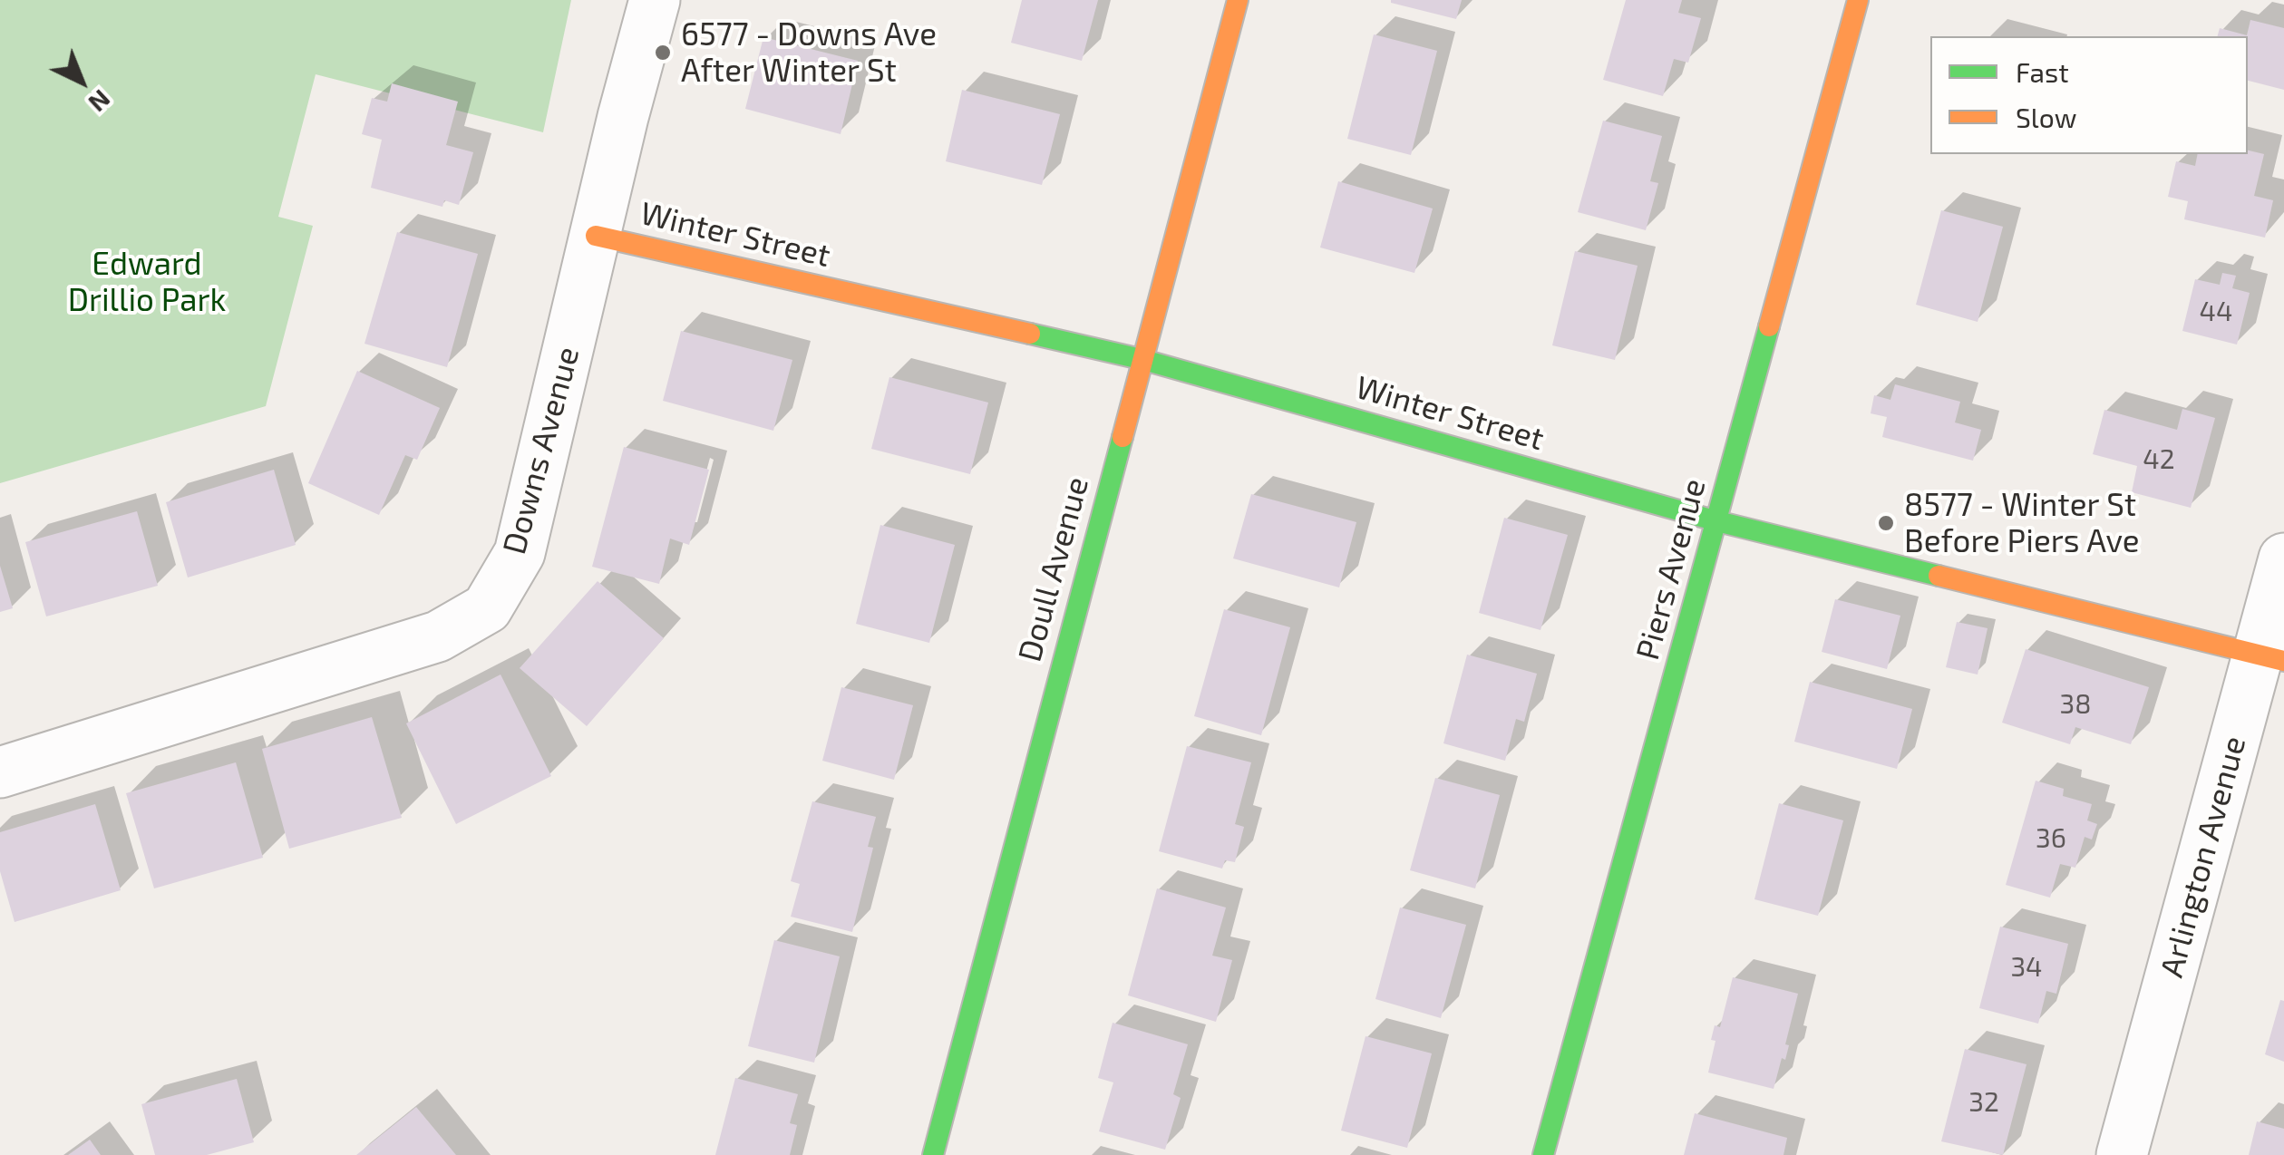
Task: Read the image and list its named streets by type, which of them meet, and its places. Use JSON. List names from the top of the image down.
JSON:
{
  "streets": {
    "street": [
      "Winter Street",
      "Downs Avenue",
      "Doull Avenue",
      "Piers Avenue",
      "Arlington Avenue"
    ]
  },
  "crossings": [
    ["Winter Street", "Downs Avenue"],
    ["Winter Street", "Doull Avenue"],
    ["Winter Street", "Piers Avenue"],
    ["Winter Street", "Arlington Avenue"]
  ],
  "parks": ["Edward Drillio Park"],
  "places": ["6577 - Downs Ave After Winter St", "8577 - Winter St Before Piers Ave"],
  "house_numbers": [
    "44",
    "42",
    "38",
    "36",
    "34",
    "32"
  ],
  "legend": ["Fast", "Slow"],
  "north": "bottom right"
}
